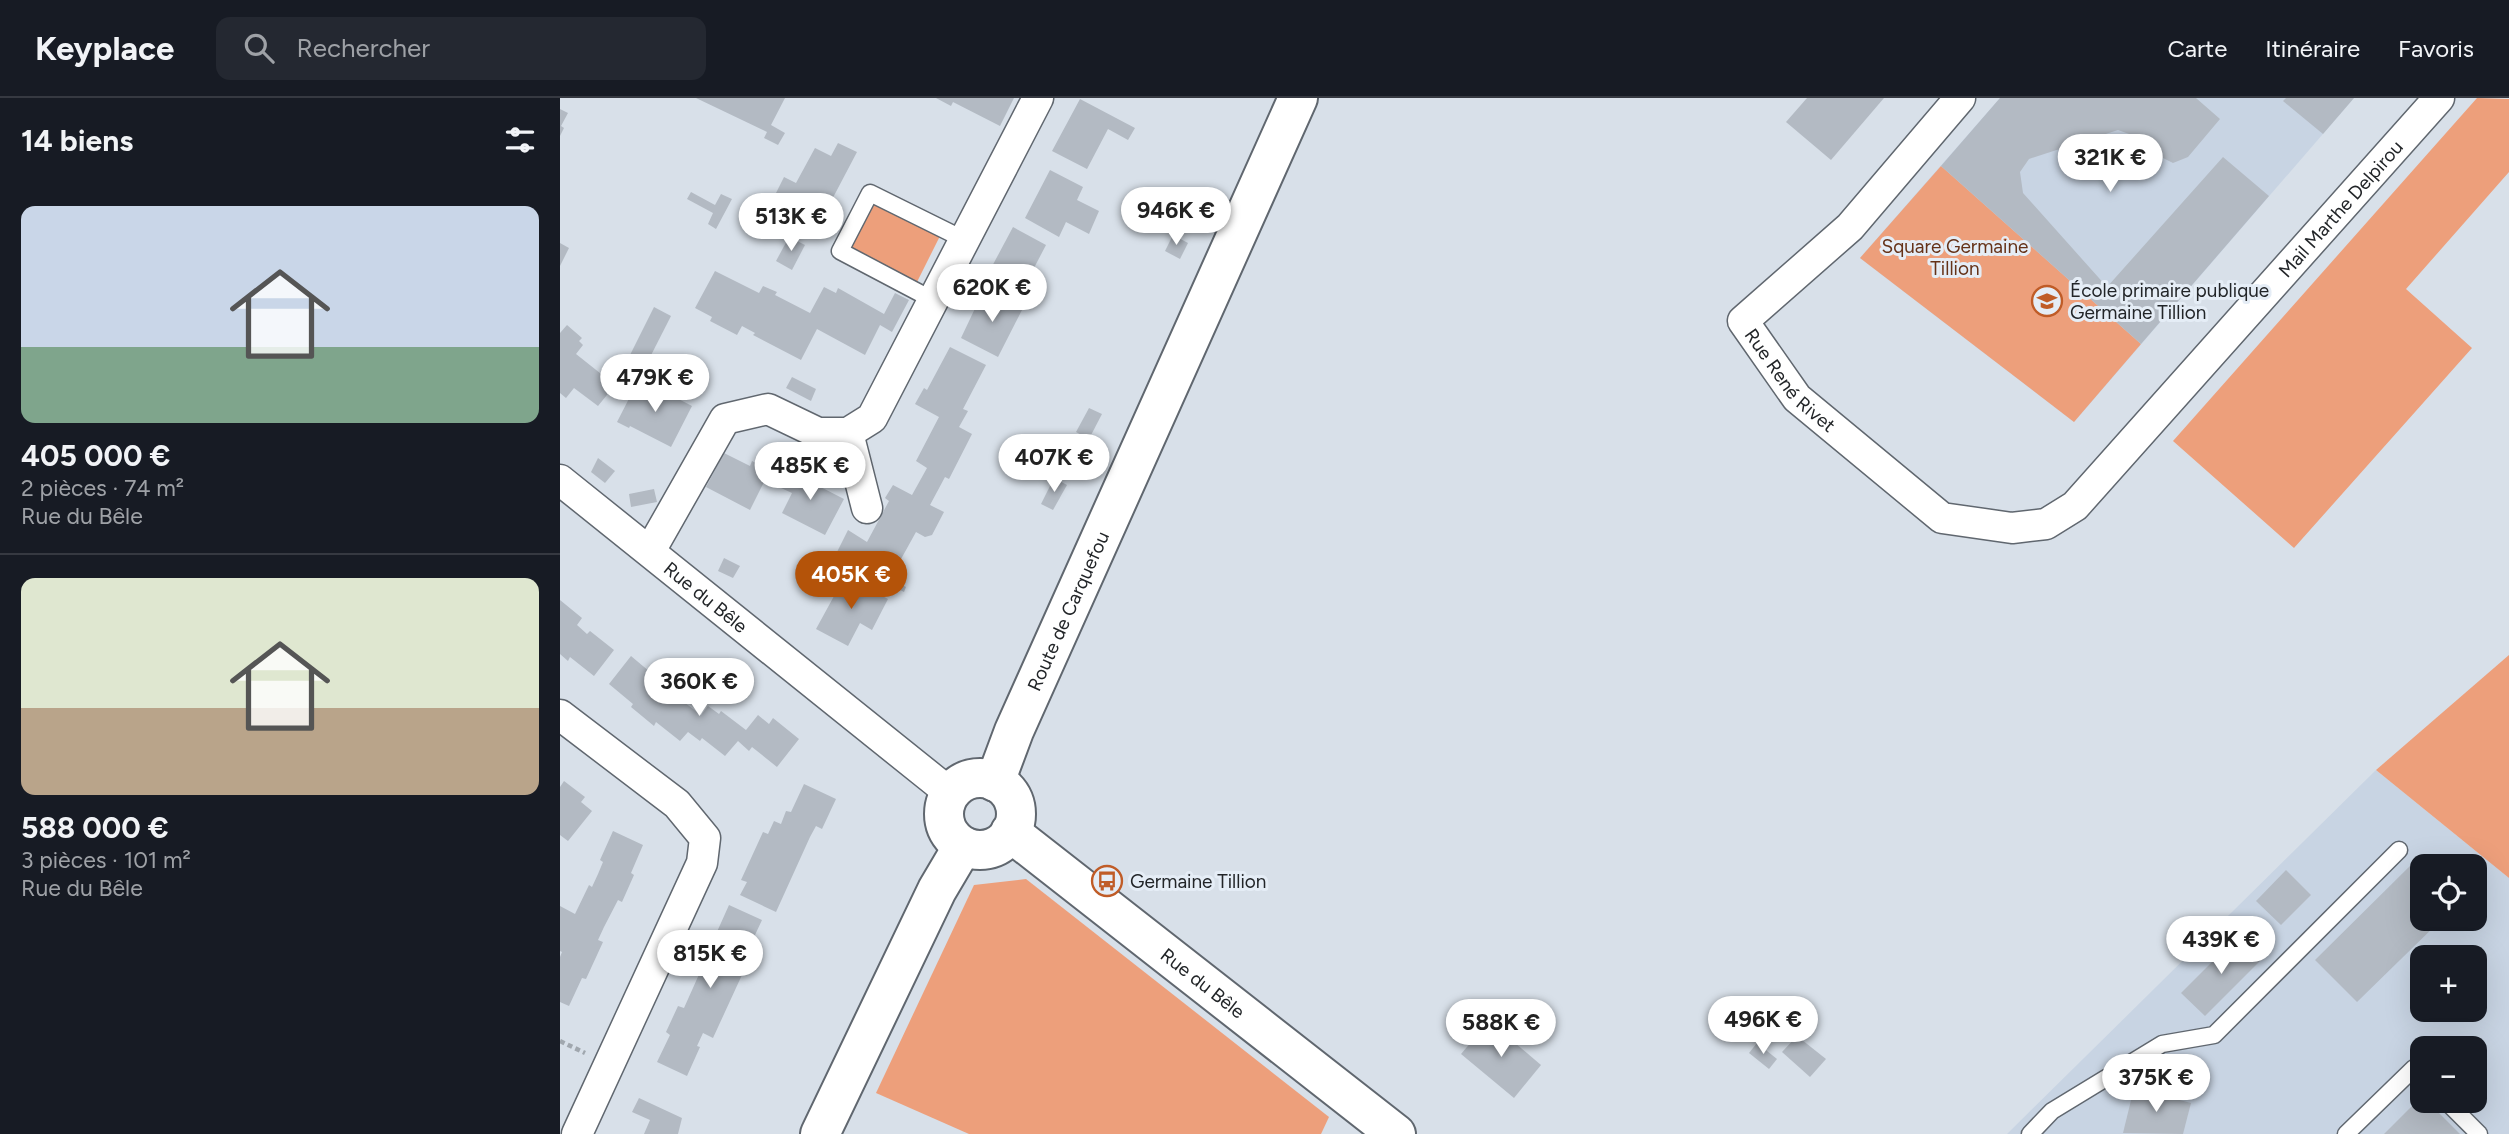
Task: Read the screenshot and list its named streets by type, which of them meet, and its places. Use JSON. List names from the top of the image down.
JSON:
{
  "streets": {
    "main road": ["Rue du Bêle", "Route de Carquefou"],
    "street": ["Mail Marthe Delpirou", "Rue René Rivet"]
  },
  "crossings": [
    ["Mail Marthe Delpirou", "Rue René Rivet"],
    ["Rue du Bêle", "Route de Carquefou"]
  ],
  "parks": ["Square Germaine Tillion"],
  "places": {
    "school or university": ["École primaire publique Germaine Tillion"],
    "bus stop": ["Germaine Tillion"]
  },
  "page": {
    "header": "Keyplace",
    "search": "Rechercher",
    "nav": ["Carte", "Itinéraire", "Favoris"],
    "heading": "14 biens",
    "price": [
      "321K €",
      "946K €",
      "513K €",
      "620K €",
      "479K €",
      "407K €",
      "485K €",
      "405K €",
      "360K €",
      "439K €",
      "815K €",
      "496K €",
      "588K €",
      "375K €"
    ],
    "list": [
      {
        "name": "405 000 €",
        "note": "2 pièces · 74 m² · Rue du Bêle"
      },
      {
        "name": "588 000 €",
        "note": "3 pièces · 101 m² · Rue du Bêle"
      }
    ],
    "map_buttons": ["+", "−"]
  }
}
